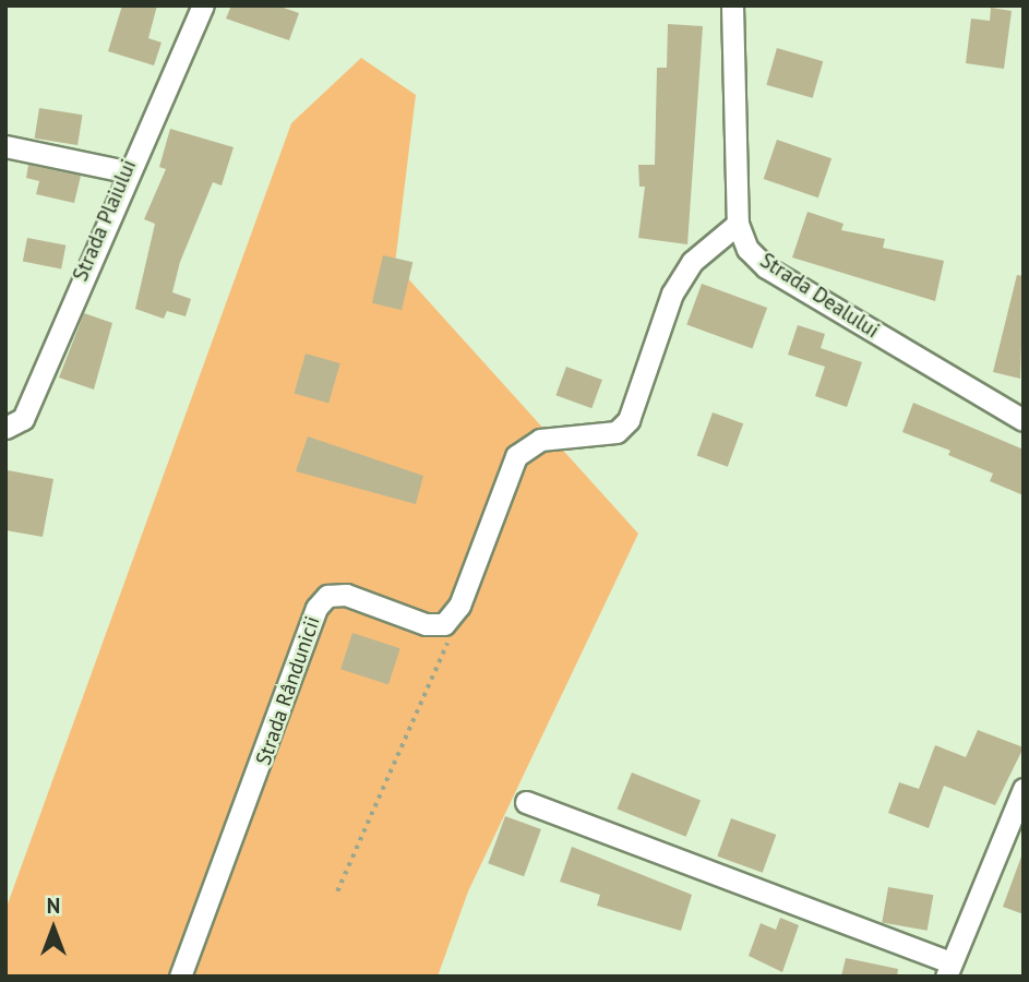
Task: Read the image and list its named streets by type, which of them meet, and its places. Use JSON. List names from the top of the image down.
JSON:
{
  "streets": {
    "street": ["Strada Plaiului", "Strada Dealului", "Strada Rândunicii"]
  },
  "north": "top"
}
